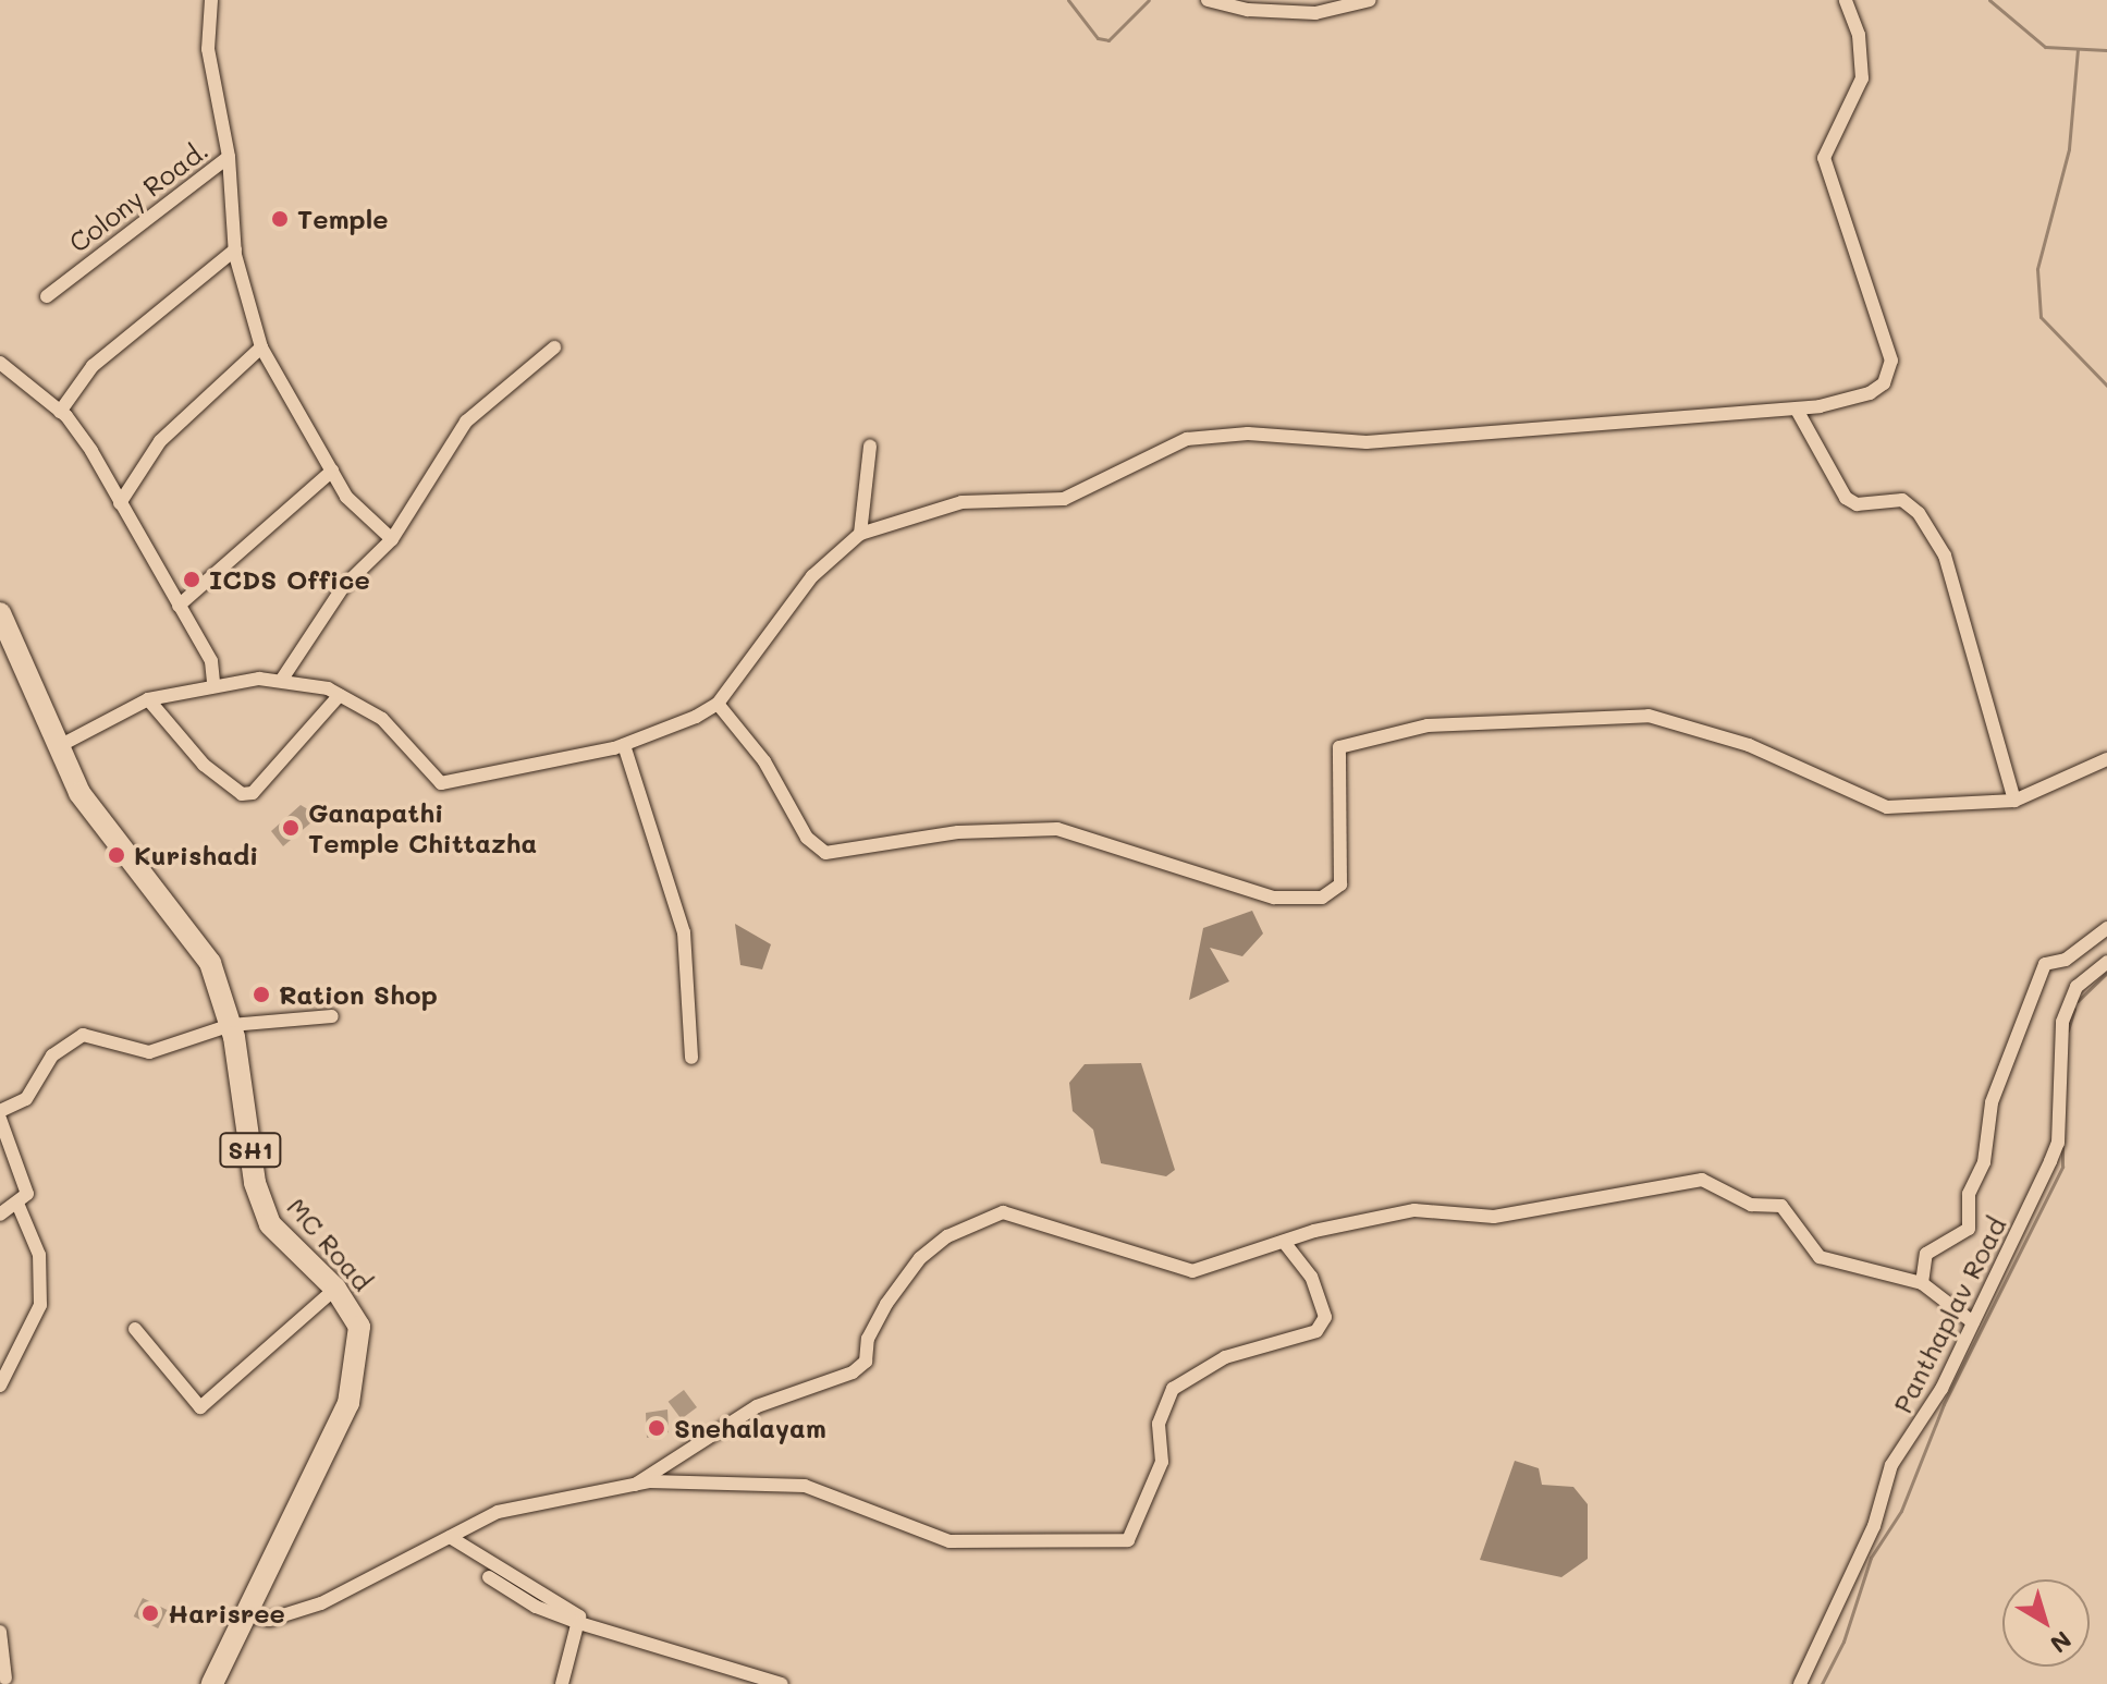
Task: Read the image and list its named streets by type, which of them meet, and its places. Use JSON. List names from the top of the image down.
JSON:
{
  "streets": {
    "main road": ["SH1", "MC Road"],
    "street": ["Colony Road.", "Panthaplav Road"]
  },
  "places": [
    "Temple",
    "ICDS Office",
    "Ganapathi Temple Chittazha",
    "Kurishadi",
    "Ration Shop",
    "Snehalayam",
    "Harisree"
  ],
  "north": "bottom right"
}
